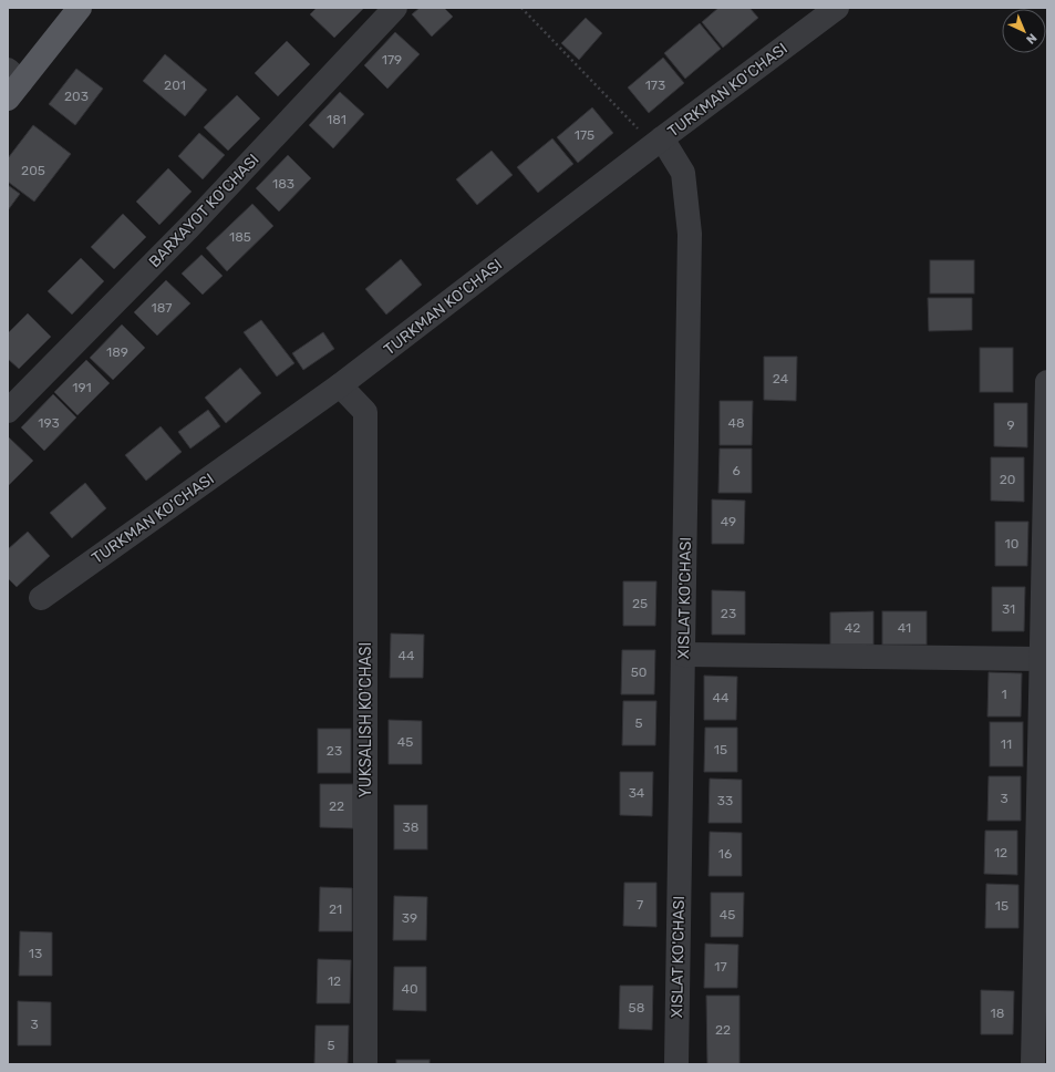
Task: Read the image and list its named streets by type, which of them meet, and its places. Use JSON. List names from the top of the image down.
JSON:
{
  "streets": {
    "street": [
      "TURKMAN KO'CHASI",
      "BARXAYOT KO'CHASI",
      "XISLAT KO'CHASI",
      "YUKSALISH KO'CHASI"
    ]
  },
  "crossings": [
    ["TURKMAN KO'CHASI", "XISLAT KO'CHASI"],
    ["TURKMAN KO'CHASI", "YUKSALISH KO'CHASI"]
  ],
  "house_numbers": [
    "179",
    "201",
    "173",
    "203",
    "181",
    "175",
    "205",
    "183",
    "185",
    "187",
    "189",
    "24",
    "191",
    "193",
    "48",
    "9",
    "6",
    "20",
    "49",
    "10",
    "25",
    "31",
    "23",
    "42",
    "41",
    "44",
    "50",
    "1",
    "44",
    "5",
    "45",
    "11",
    "15",
    "23",
    "34",
    "3",
    "33",
    "22",
    "38",
    "12",
    "16",
    "7",
    "15",
    "21",
    "45",
    "39",
    "13",
    "17",
    "12",
    "40",
    "58",
    "18",
    "3",
    "22",
    "5"
  ],
  "north": "bottom right"
}
